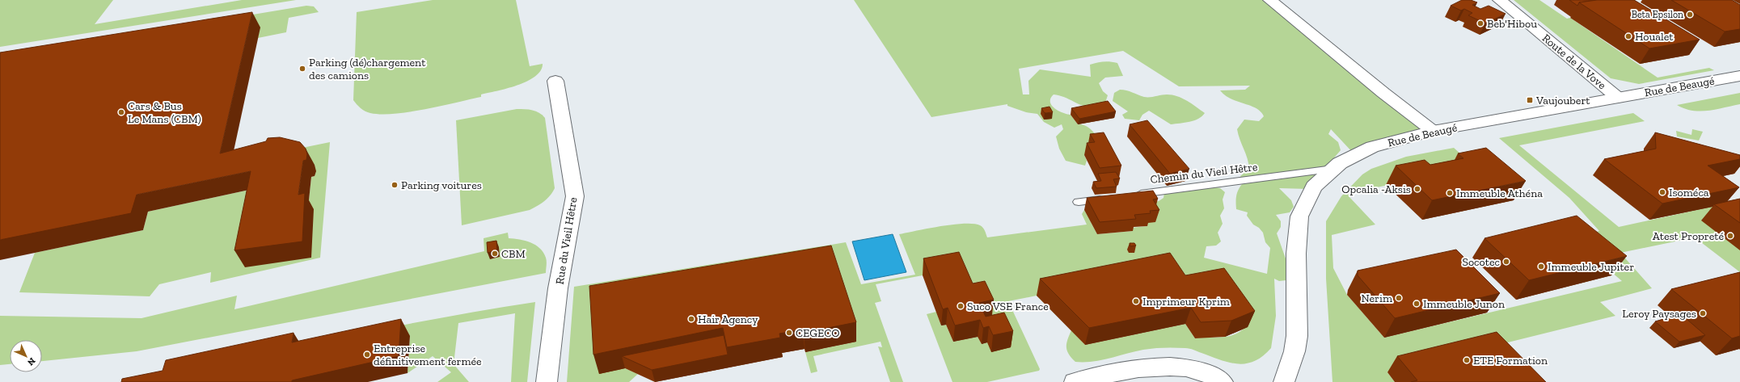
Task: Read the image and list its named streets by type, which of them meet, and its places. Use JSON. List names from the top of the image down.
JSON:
{
  "streets": {
    "street": ["Route de la Vove", "Rue de Beaugé", "Rue du Vieil Hêtre"],
    "lane": ["Chemin du Vieil Hêtre"]
  },
  "crossings": [
    ["Route de la Vove", "Rue de Beaugé"],
    ["Rue de Beaugé", "Chemin du Vieil Hêtre"]
  ],
  "places": {
    "other": [
      "Beta Epsilon",
      "Beb'Hibou",
      "Houalet",
      "Parking (dé)chargement des camions",
      "Cars & Bus Le Mans (CBM)",
      "Parking voitures",
      "Opcalia -Aksis",
      "Isoméca",
      "Immeuble Athéna",
      "Atest Propreté",
      "CBM",
      "Socotec",
      "Immeuble Jupiter",
      "Nerim",
      "Imprimeur Kprim",
      "Immeuble Junon",
      "Suco VSE France",
      "Leroy Paysages",
      "Hair Agency",
      "CEGECO",
      "Entreprise définitivement fermée",
      "ETE Formation"
    ],
    "transit": ["Vaujoubert"]
  },
  "north": "bottom right"
}
